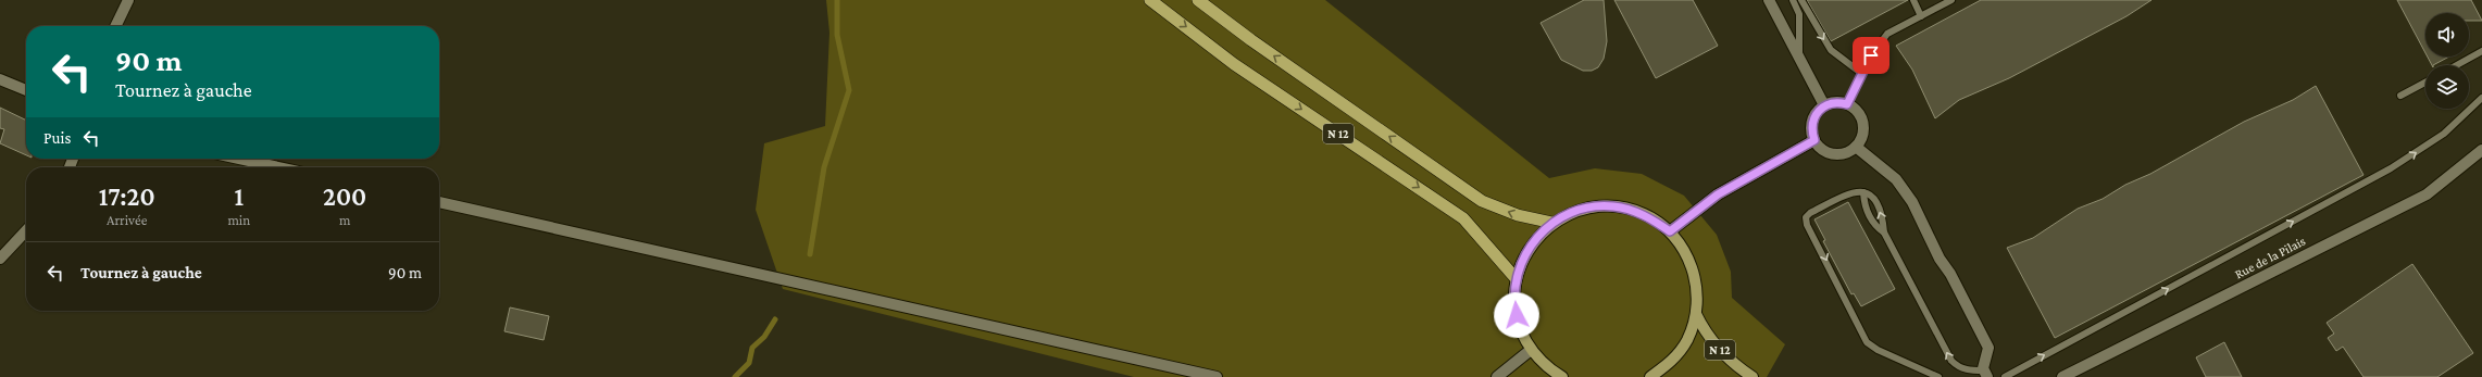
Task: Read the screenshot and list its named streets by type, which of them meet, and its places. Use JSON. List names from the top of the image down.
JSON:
{
  "streets": {
    "highway": ["N 12"],
    "street": ["Rue de la Pilais"]
  },
  "page": {
    "turn": ["90 m", "Tournez à gauche"],
    "then": "Puis",
    "eta": [
      "17:20",
      "Arrivée",
      "1",
      "min",
      "200",
      "m"
    ],
    "list": [
      {
        "name": "Tournez à gauche",
        "value": "90 m"
      }
    ]
  }
}
